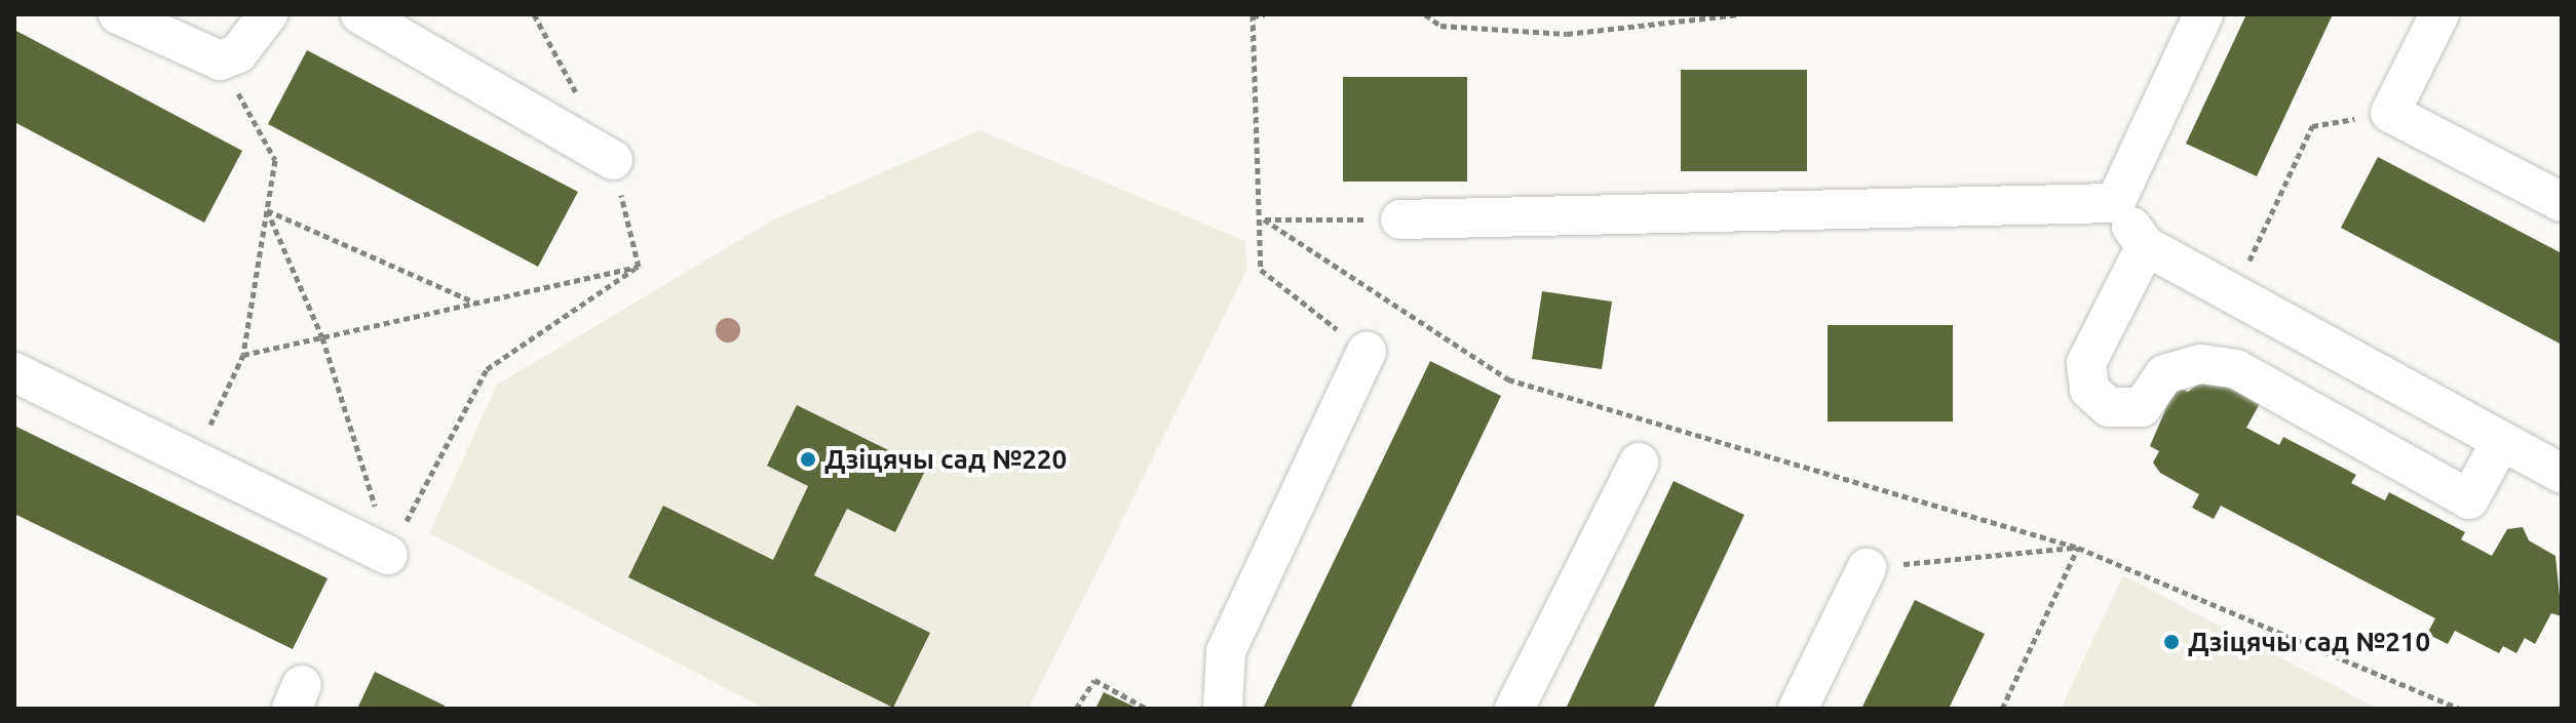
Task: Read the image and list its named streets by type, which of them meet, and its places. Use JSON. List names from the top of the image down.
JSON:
{
  "places": ["Дзіцячы сад №220", "Дзіцячы сад №210"]
}
